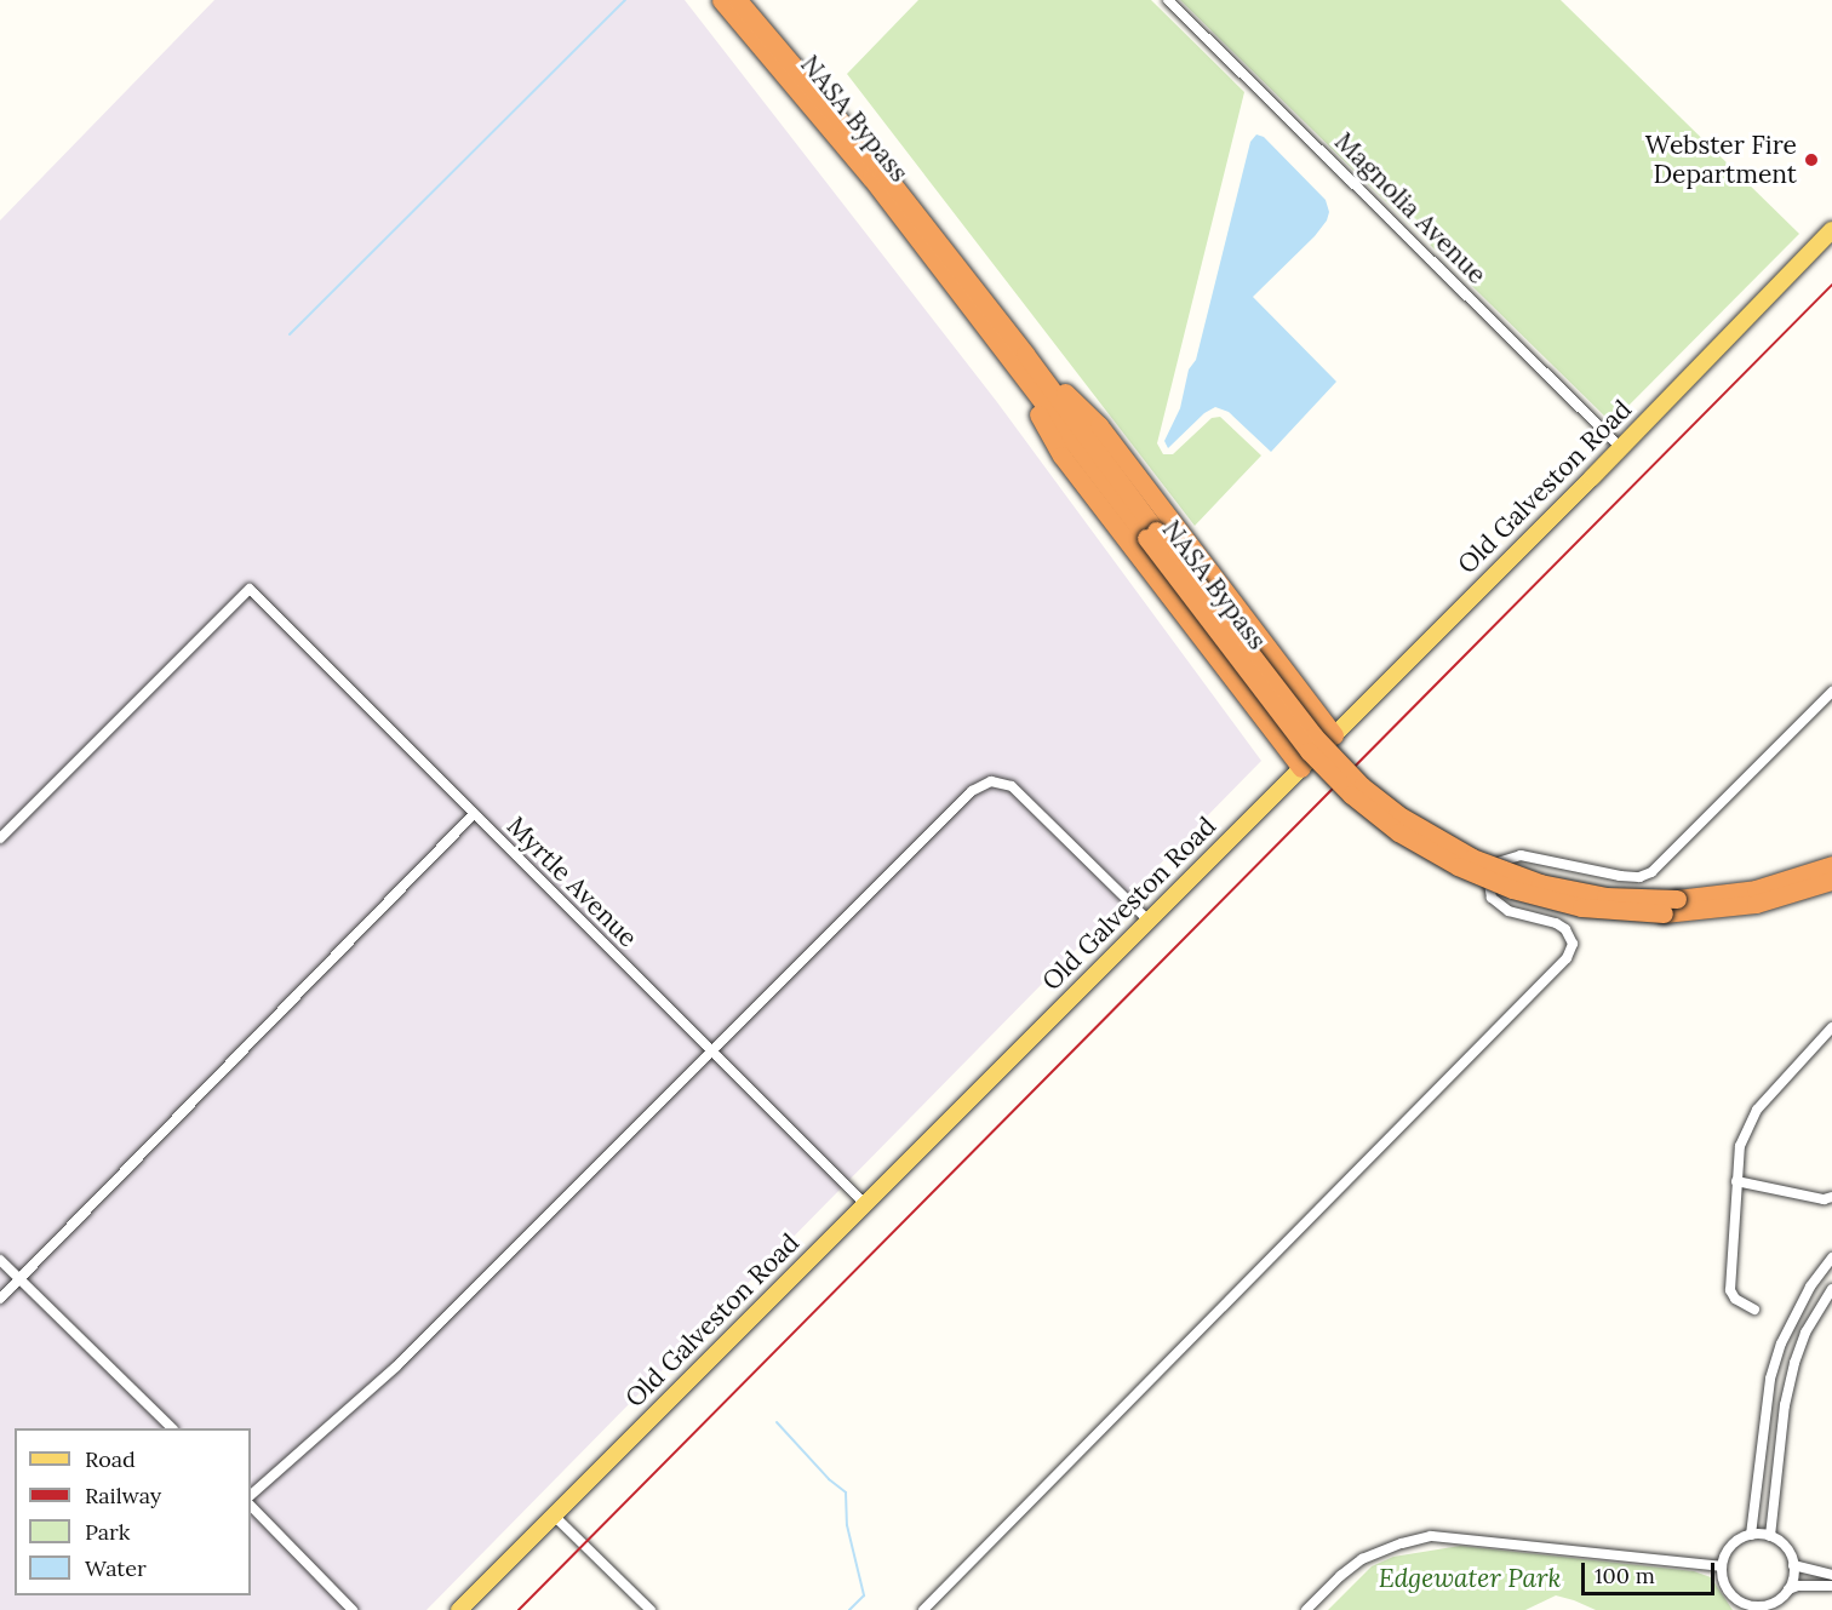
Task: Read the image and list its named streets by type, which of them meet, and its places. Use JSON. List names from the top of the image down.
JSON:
{
  "streets": {
    "highway": ["NASA Bypass"],
    "main road": ["Old Galveston Road"],
    "street": ["Magnolia Avenue", "Myrtle Avenue"]
  },
  "crossings": [
    ["Magnolia Avenue", "Old Galveston Road"],
    ["Old Galveston Road", "Myrtle Avenue"]
  ],
  "parks": ["Edgewater Park"],
  "places": ["Webster Fire Department"],
  "legend": [
    "Road",
    "Railway",
    "Park",
    "Water"
  ],
  "scale_bar": "100 m"
}
